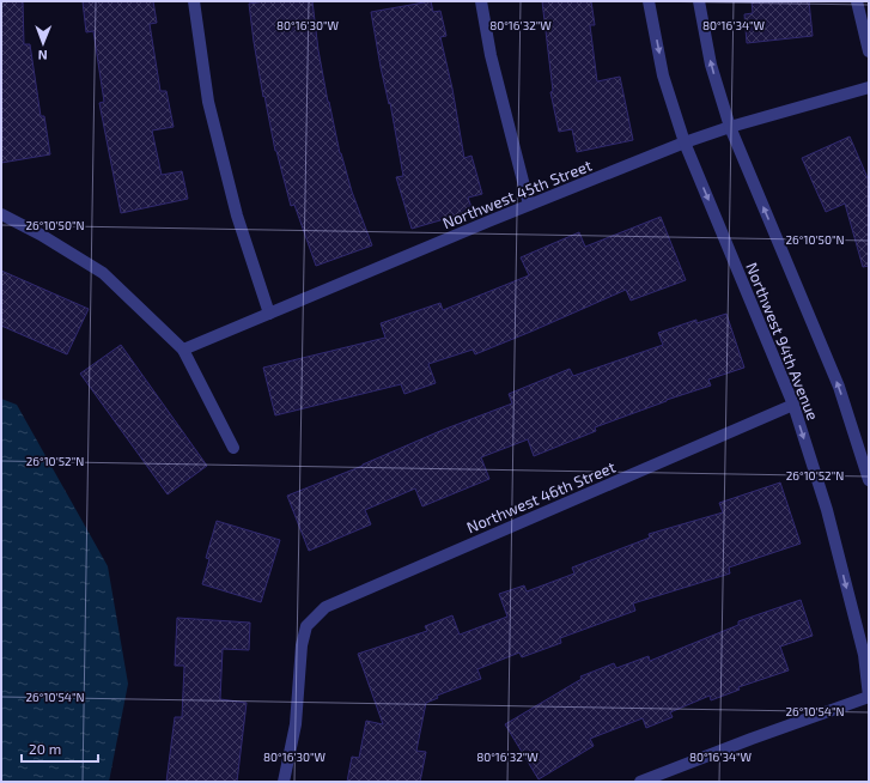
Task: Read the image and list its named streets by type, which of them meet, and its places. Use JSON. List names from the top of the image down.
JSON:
{
  "streets": {
    "street": ["Northwest 45th Street", "Northwest 94th Avenue", "Northwest 46th Street"]
  },
  "crossings": [
    ["Northwest 45th Street", "Northwest 94th Avenue"],
    ["Northwest 94th Avenue", "Northwest 46th Street"]
  ],
  "scale_bar": "20 m",
  "north": "bottom",
  "coordinates": [
    "80°16'30\"W",
    "80°16'32\"W",
    "80°16'34\"W",
    "26°10'50\"N",
    "26°10'52\"N",
    "26°10'54\"N"
  ]
}
